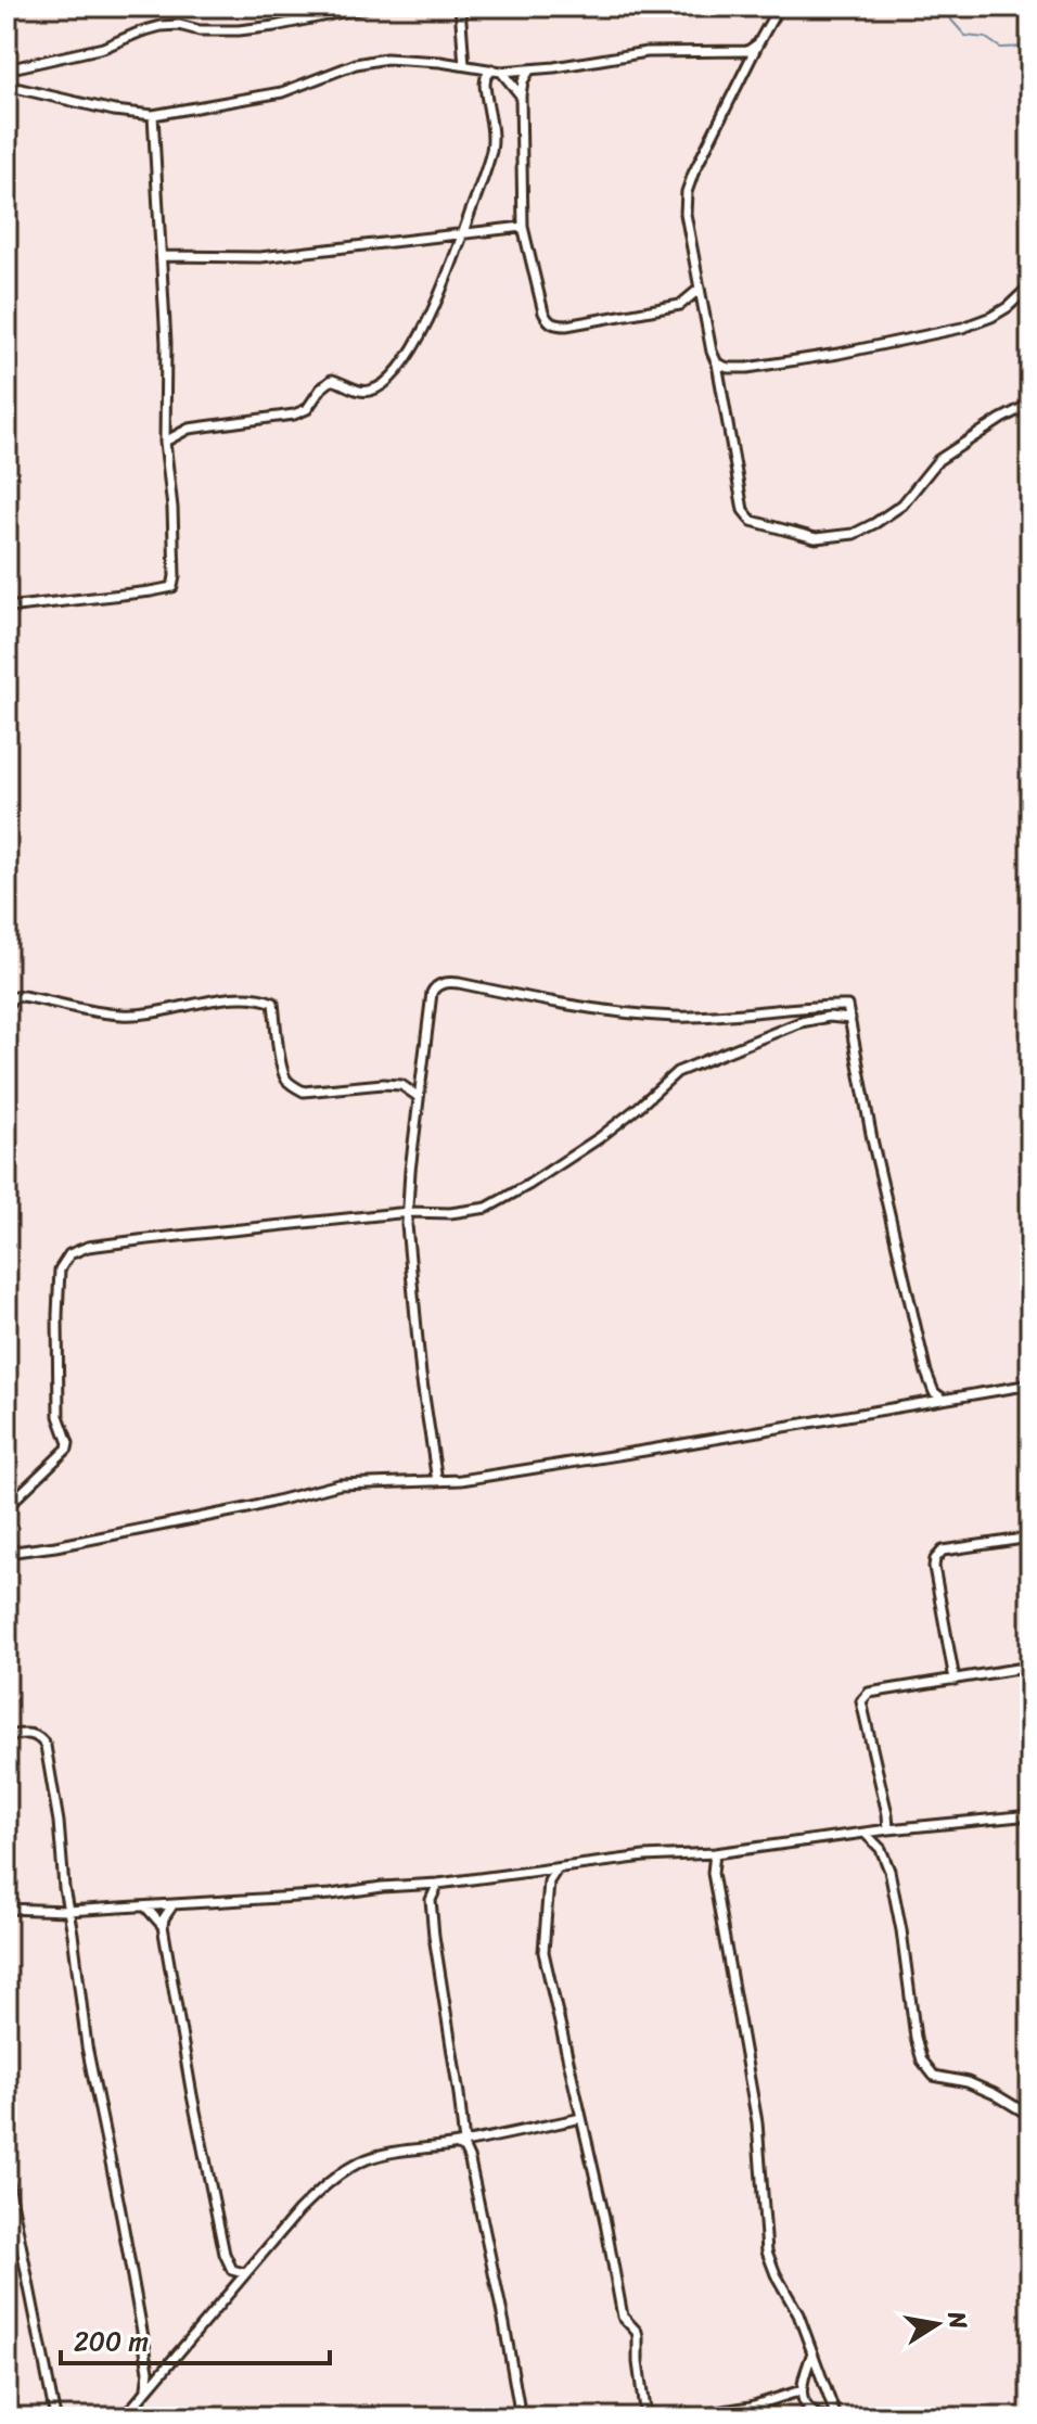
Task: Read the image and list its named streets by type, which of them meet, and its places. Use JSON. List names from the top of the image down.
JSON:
{
  "scale_bar": "200 m",
  "north": "right"
}
